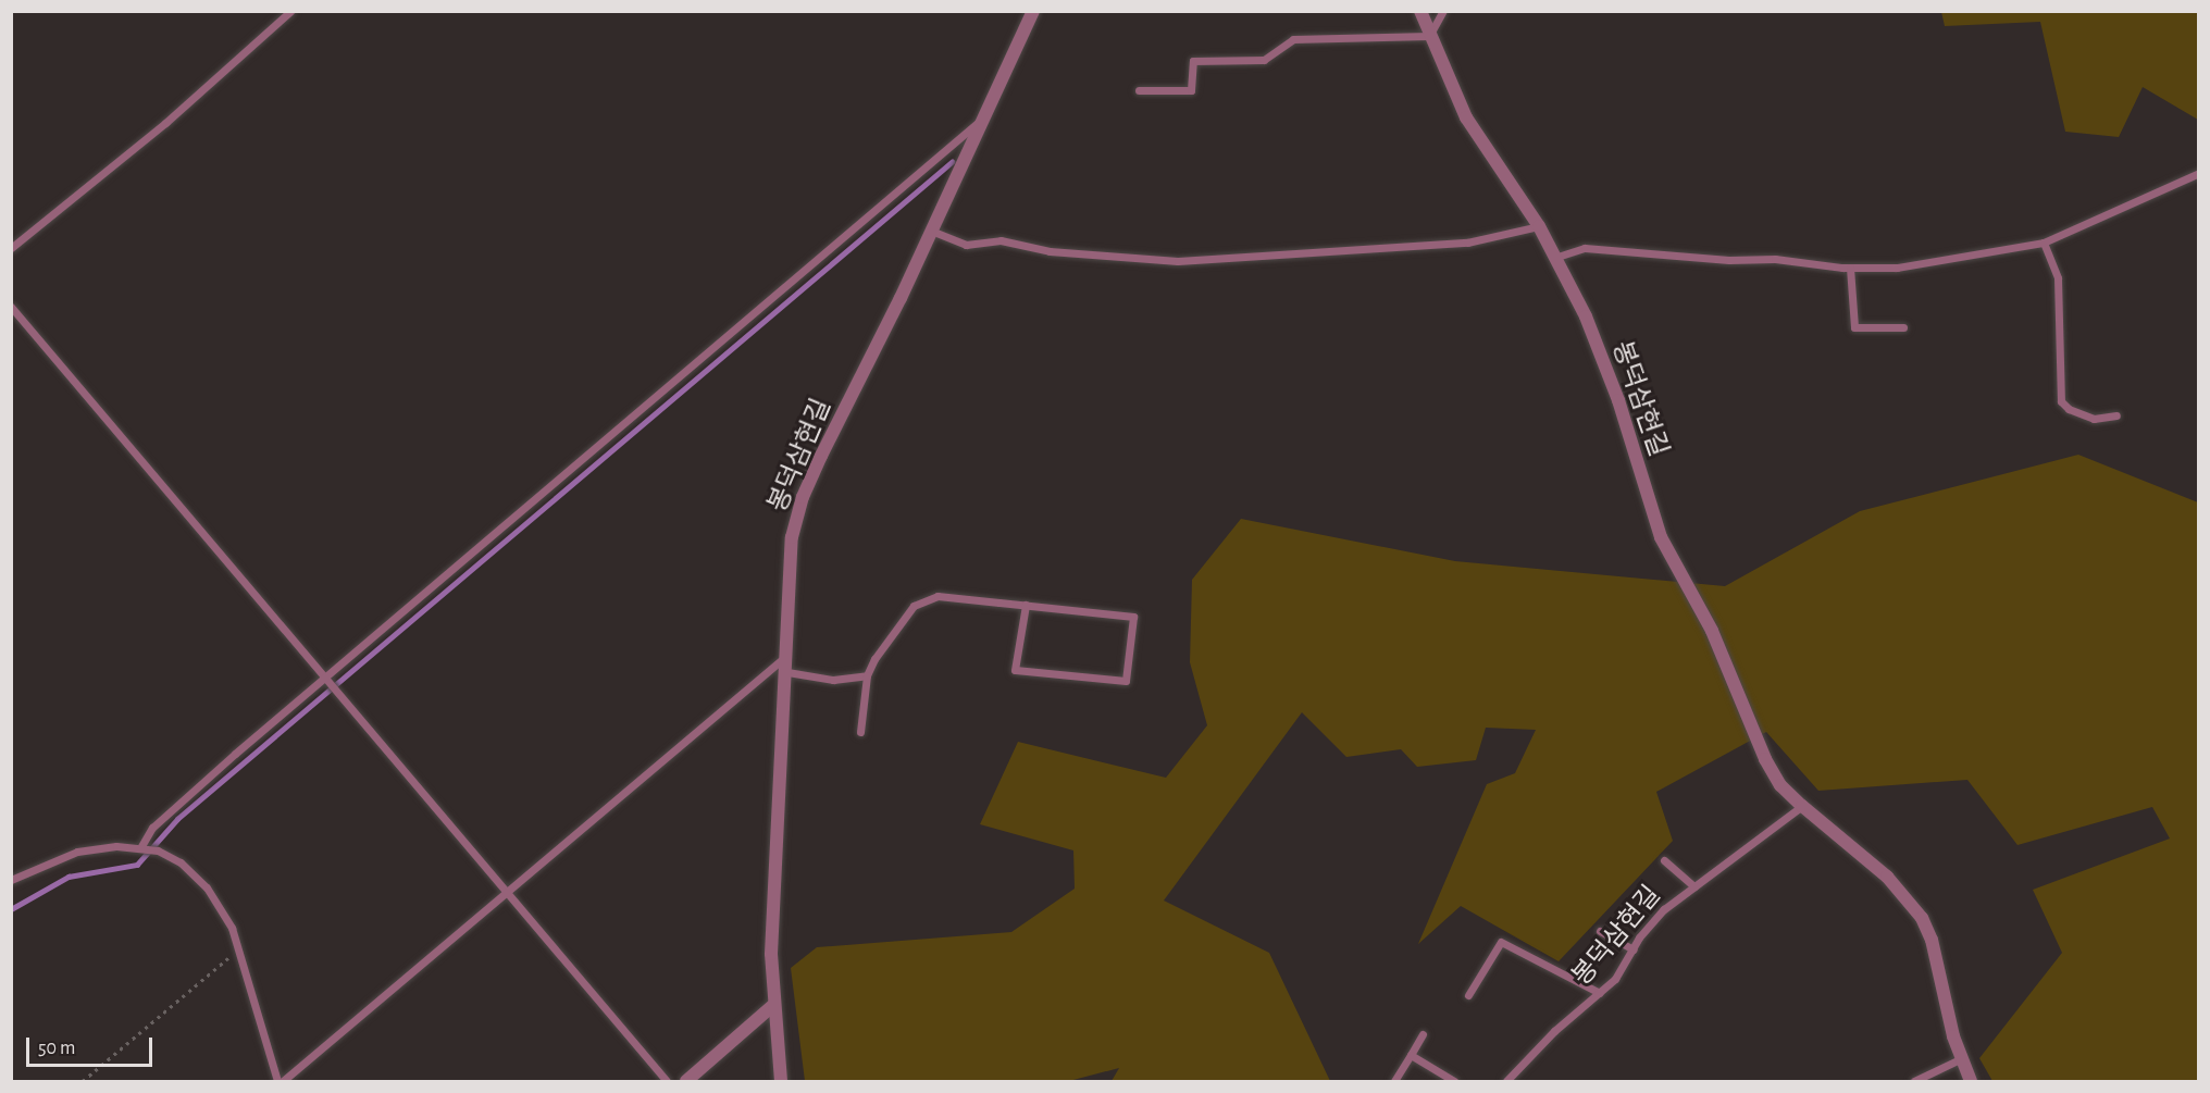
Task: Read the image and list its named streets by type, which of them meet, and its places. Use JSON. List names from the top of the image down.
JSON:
{
  "streets": {
    "street": ["봉덕삼현길"]
  },
  "scale_bar": "50 m"
}
